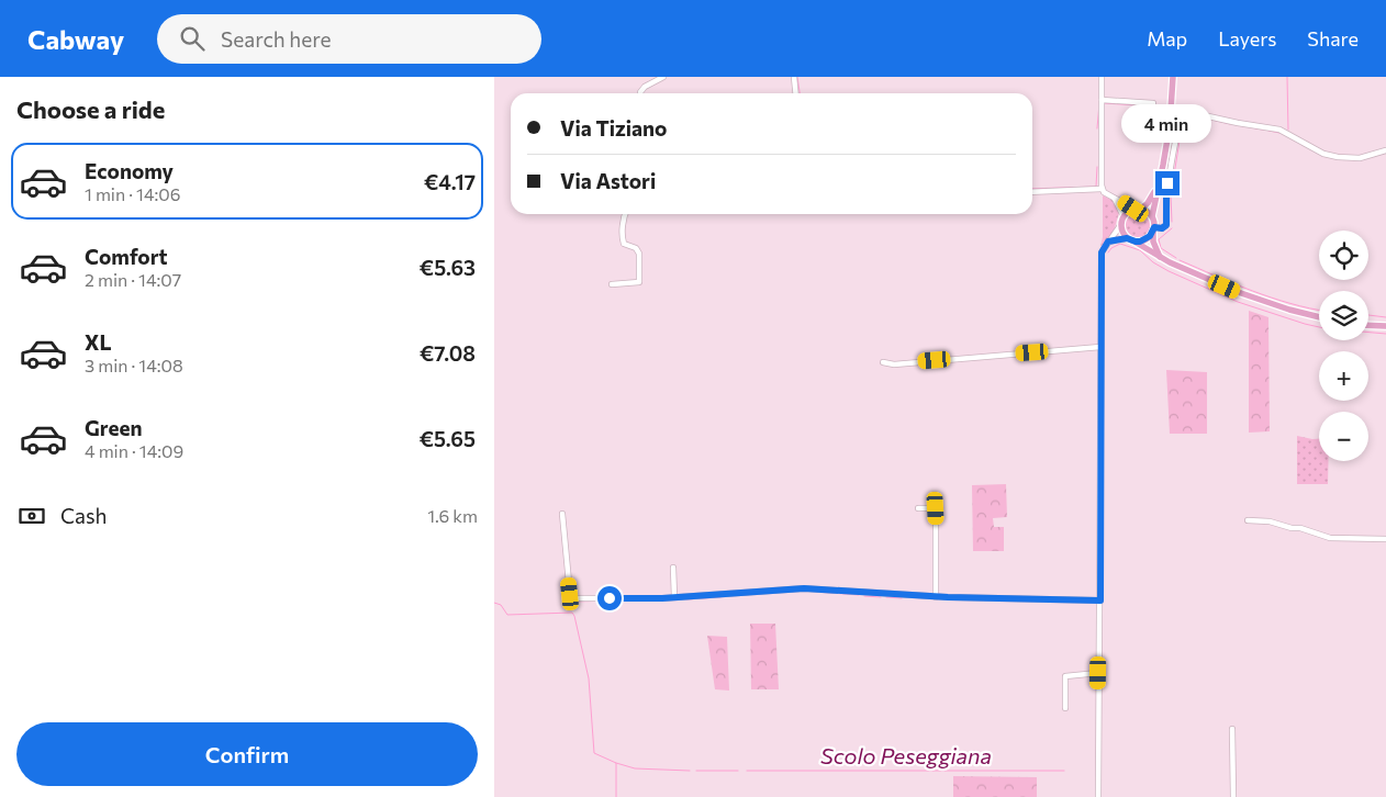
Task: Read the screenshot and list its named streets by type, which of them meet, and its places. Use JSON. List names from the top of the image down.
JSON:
{
  "water": ["Scolo Peseggiana"],
  "page": {
    "header": "Cabway",
    "search": "Search here",
    "nav": ["Map", "Layers", "Share"],
    "heading": "Choose a ride",
    "banner": ["Via Tiziano", "Via Astori"],
    "bubble": "4 min",
    "list": [
      {
        "name": "Economy",
        "note": "1 min · 14:06",
        "value": "€4.17"
      },
      {
        "name": "Comfort",
        "note": "2 min · 14:07",
        "value": "€5.63"
      },
      {
        "name": "XL",
        "note": "3 min · 14:08",
        "value": "€7.08"
      },
      {
        "name": "Green",
        "note": "4 min · 14:09",
        "value": "€5.65"
      }
    ],
    "map_buttons": ["+", "−"],
    "pay": ["Cash", "1.6 km"],
    "buttons": "Confirm"
  }
}
